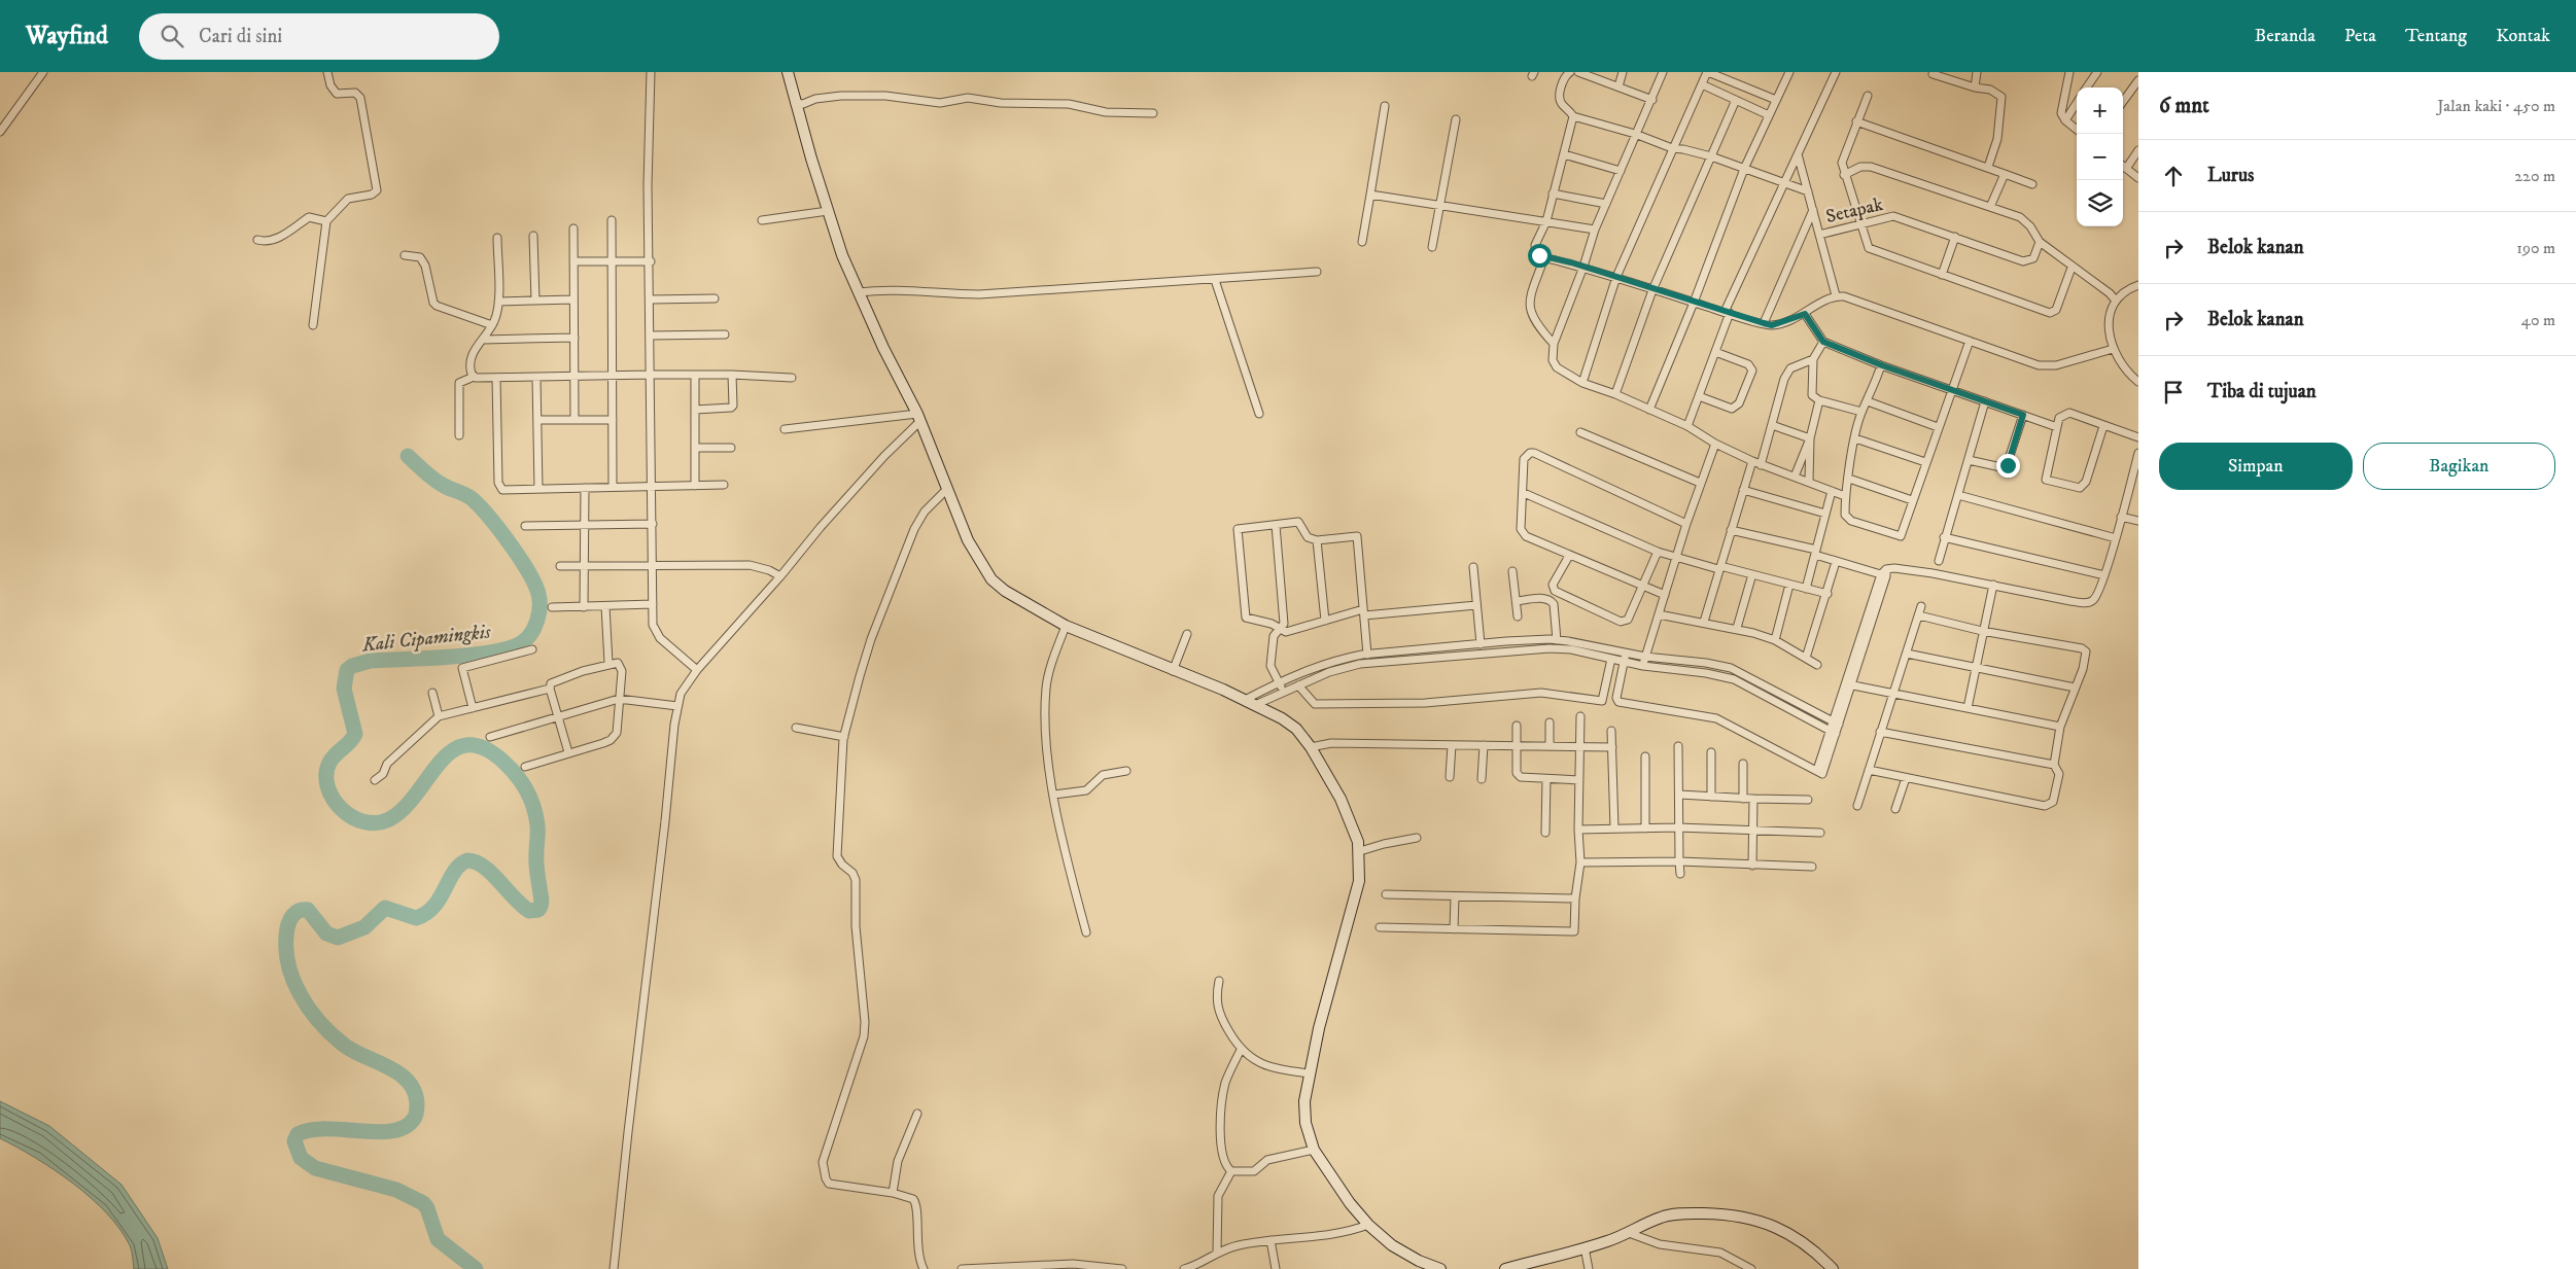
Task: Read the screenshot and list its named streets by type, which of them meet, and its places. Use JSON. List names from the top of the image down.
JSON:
{
  "streets": {
    "street": ["Setapak"]
  },
  "water": ["Kali Cipamingkis"],
  "page": {
    "header": "Wayfind",
    "search": "Cari di sini",
    "nav": [
      "Beranda",
      "Peta",
      "Tentang",
      "Kontak"
    ],
    "heading": ["6 mnt", "Jalan kaki · 450 m"],
    "map_buttons": ["+", "−"],
    "list": [
      ["Lurus", "220 m"],
      ["Belok kanan", "190 m"],
      ["Belok kanan", "40 m"],
      "Tiba di tujuan"
    ],
    "buttons": ["Simpan", "Bagikan"]
  }
}
